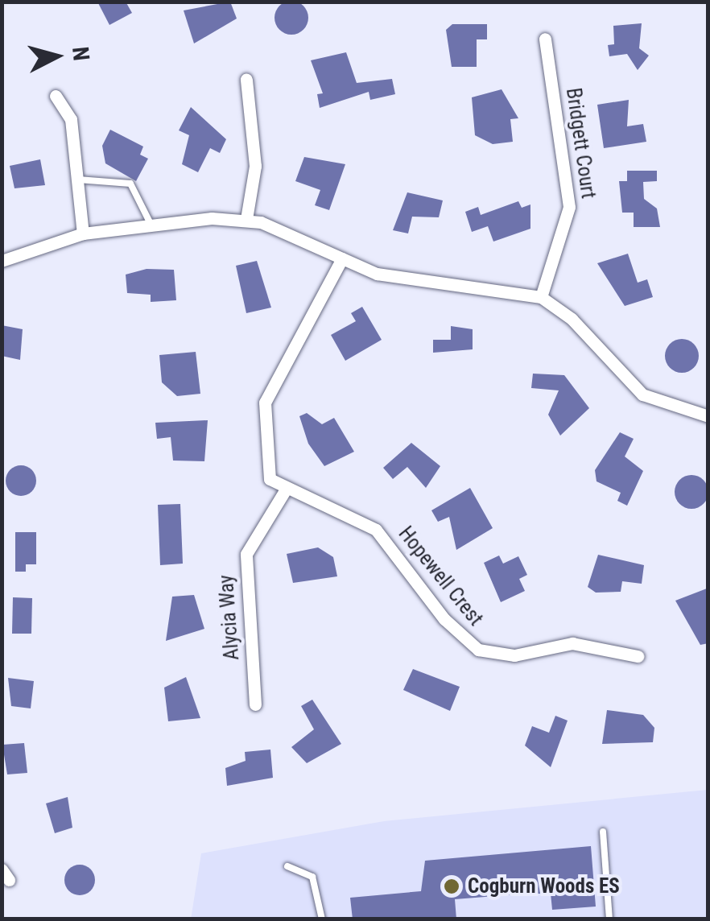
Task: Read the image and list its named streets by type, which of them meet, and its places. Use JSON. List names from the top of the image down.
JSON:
{
  "streets": {
    "street": ["Bridgett Court", "Hopewell Crest", "Alycia Way"]
  },
  "crossings": [
    ["Hopewell Crest", "Alycia Way"]
  ],
  "places": ["Cogburn Woods ES"],
  "north": "right"
}
